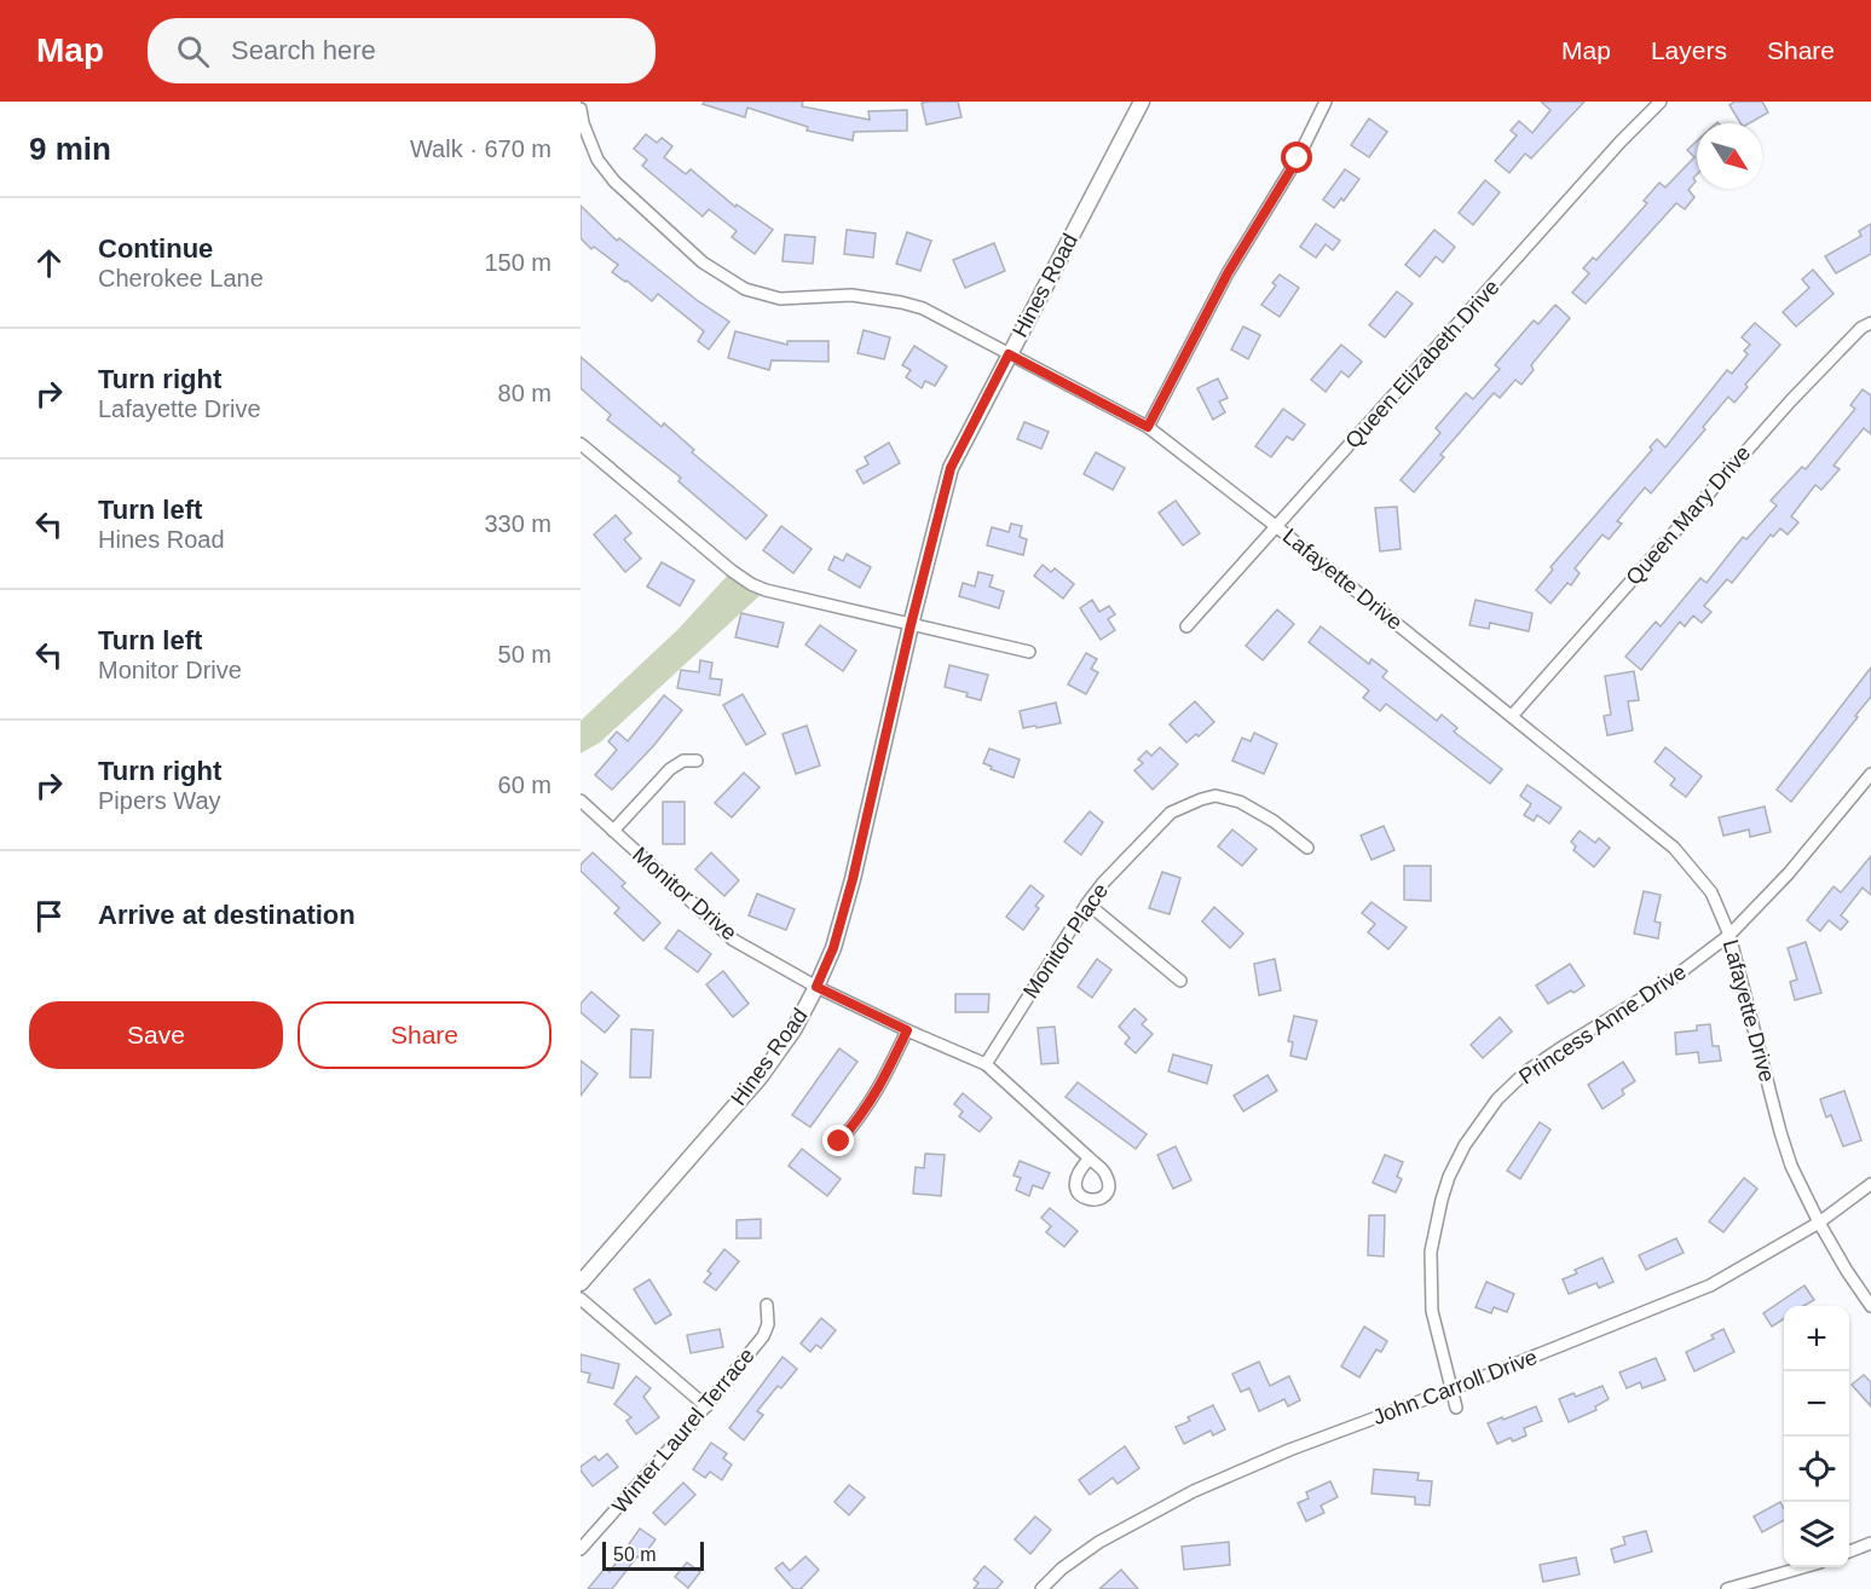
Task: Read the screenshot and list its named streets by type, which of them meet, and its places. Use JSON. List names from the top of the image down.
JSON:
{
  "streets": {
    "street": [
      "Hines Road",
      "Queen Elizabeth Drive",
      "Queen Mary Drive",
      "Lafayette Drive",
      "Monitor Drive",
      "Monitor Place",
      "Princess Anne Drive",
      "John Carroll Drive",
      "Winter Laurel Terrace"
    ]
  },
  "crossings": [
    ["Hines Road", "Lafayette Drive"],
    ["Hines Road", "Monitor Drive"],
    ["Queen Elizabeth Drive", "Lafayette Drive"],
    ["Queen Mary Drive", "Lafayette Drive"],
    ["Lafayette Drive", "Princess Anne Drive"],
    ["Lafayette Drive", "John Carroll Drive"],
    ["Monitor Drive", "Monitor Place"],
    ["Princess Anne Drive", "John Carroll Drive"]
  ],
  "scale_bar": "50 m",
  "north": "bottom right",
  "page": {
    "header": "Map",
    "search": "Search here",
    "nav": ["Map", "Layers", "Share"],
    "heading": ["9 min", "Walk · 670 m"],
    "list": [
      ["Continue", "Cherokee Lane", "150 m"],
      ["Turn right", "Lafayette Drive", "80 m"],
      ["Turn left", "Hines Road", "330 m"],
      ["Turn left", "Monitor Drive", "50 m"],
      ["Turn right", "Pipers Way", "60 m"],
      "Arrive at destination"
    ],
    "buttons": ["Save", "Share"],
    "map_buttons": ["+", "−"],
    "scale": "50 m"
  }
}
